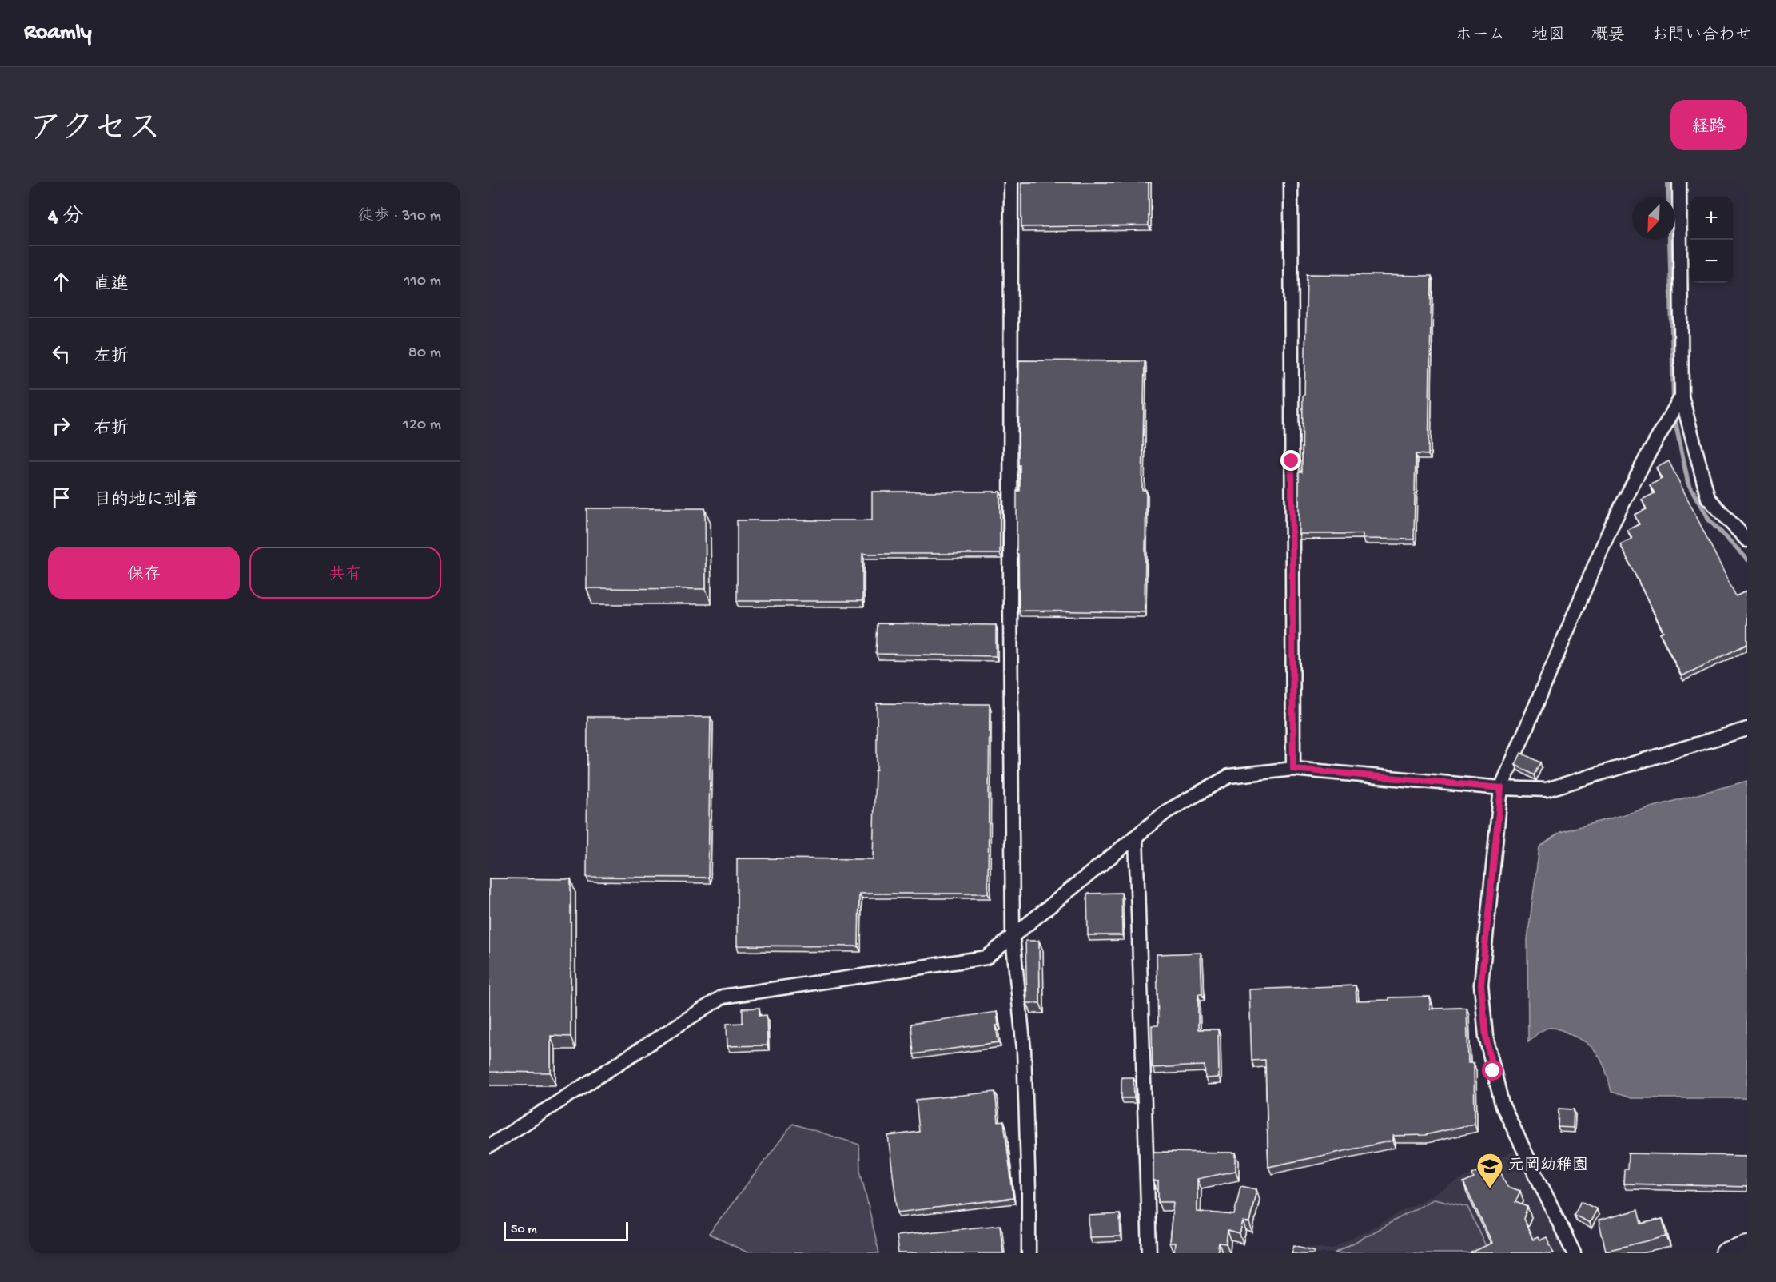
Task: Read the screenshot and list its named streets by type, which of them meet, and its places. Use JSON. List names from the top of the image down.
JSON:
{
  "places": {
    "school or university": ["元岡幼稚園"]
  },
  "scale_bar": "50 m",
  "north": "bottom left",
  "page": {
    "header": "Roamly",
    "nav": [
      "ホーム",
      "地図",
      "概要",
      "お問い合わせ"
    ],
    "title": "アクセス",
    "buttons": [
      "経路",
      ["保存", "共有"]
    ],
    "heading": ["4 分", "徒歩 · 310 m"],
    "map_buttons": ["+", "−"],
    "list": [
      ["直進", "110 m"],
      ["左折", "80 m"],
      ["右折", "120 m"],
      "目的地に到着"
    ],
    "scale": "50 m"
  }
}
